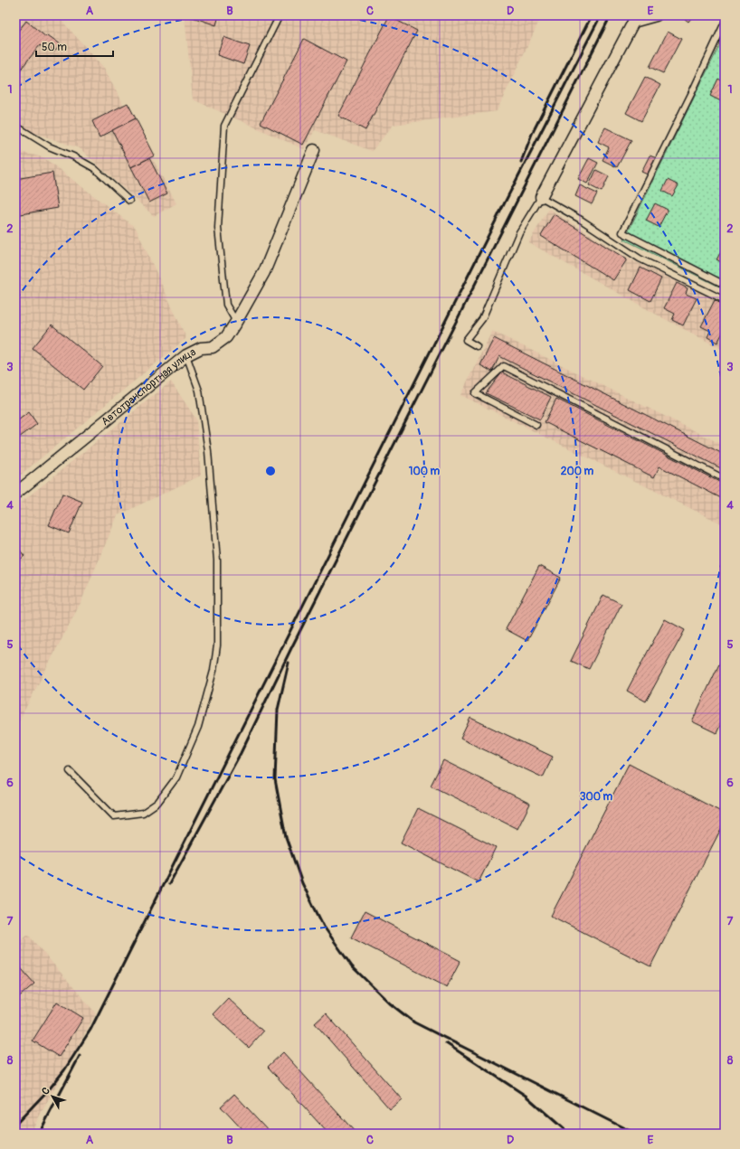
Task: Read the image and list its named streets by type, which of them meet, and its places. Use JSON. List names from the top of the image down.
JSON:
{
  "streets": {
    "street": ["Автотранспортная улица"]
  },
  "scale_bar": "50 m",
  "north": "top left",
  "grid": {
    "columns": [
      "A",
      "B",
      "C",
      "D",
      "E"
    ],
    "rows": [
      "1",
      "2",
      "3",
      "4",
      "5",
      "6",
      "7",
      "8"
    ]
  },
  "rings": ["100 m", "200 m", "300 m"]
}
